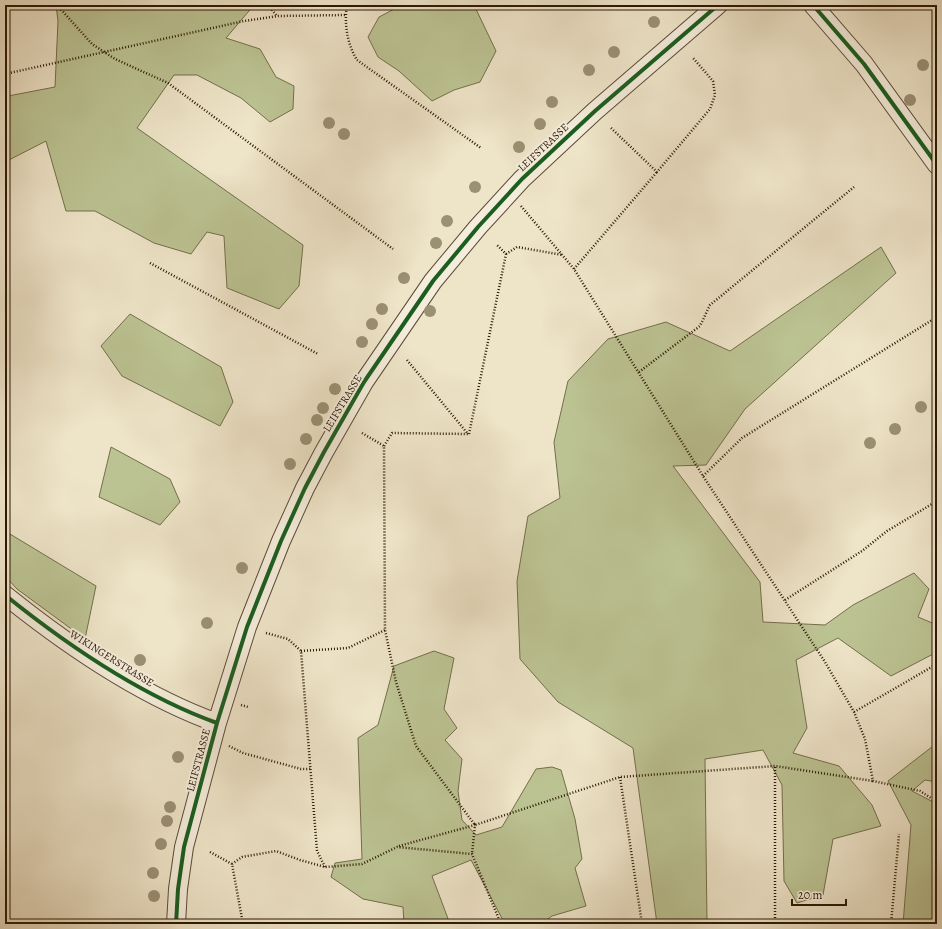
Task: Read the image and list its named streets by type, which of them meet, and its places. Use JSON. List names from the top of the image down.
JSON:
{
  "streets": {
    "street": ["LEIFSTRASSE", "WIKINGERSTRASSE"]
  },
  "crossings": [
    ["LEIFSTRASSE", "WIKINGERSTRASSE"]
  ],
  "scale_bar": "20 m"
}
